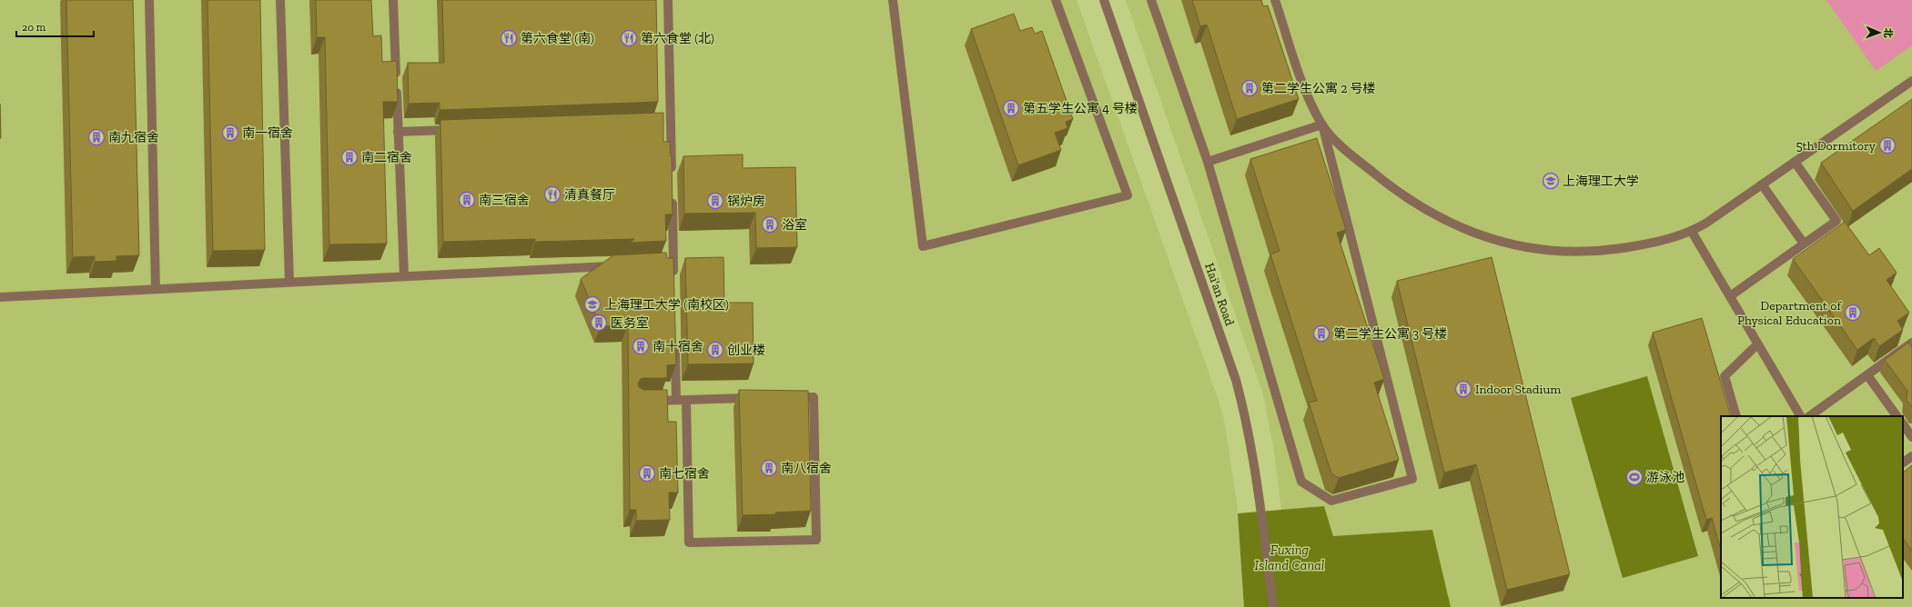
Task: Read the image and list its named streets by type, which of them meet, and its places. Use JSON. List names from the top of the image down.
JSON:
{
  "streets": {
    "street": ["Hai'an Road"]
  },
  "water": ["Fuxing Island Canal"],
  "places": {
    "restaurant": ["第六食堂 (南)", "第六食堂 (北)", "清真餐厅"],
    "building": [
      "第二学生公寓 2 号楼",
      "第五学生公寓 4 号楼",
      "南一宿舍",
      "南九宿舍",
      "5th Dormitory",
      "南二宿舍",
      "南三宿舍",
      "锅炉房",
      "浴室",
      "Department of Physical Education",
      "医务室",
      "第二学生公寓 3 号楼",
      "南十宿舍",
      "创业楼",
      "Indoor Stadium",
      "南八宿舍",
      "南七宿舍"
    ],
    "school or university": ["上海理工大学", "上海理工大学 (南校区)"],
    "sports": ["游泳池"]
  },
  "scale_bar": "20 m",
  "north": "right"
}
